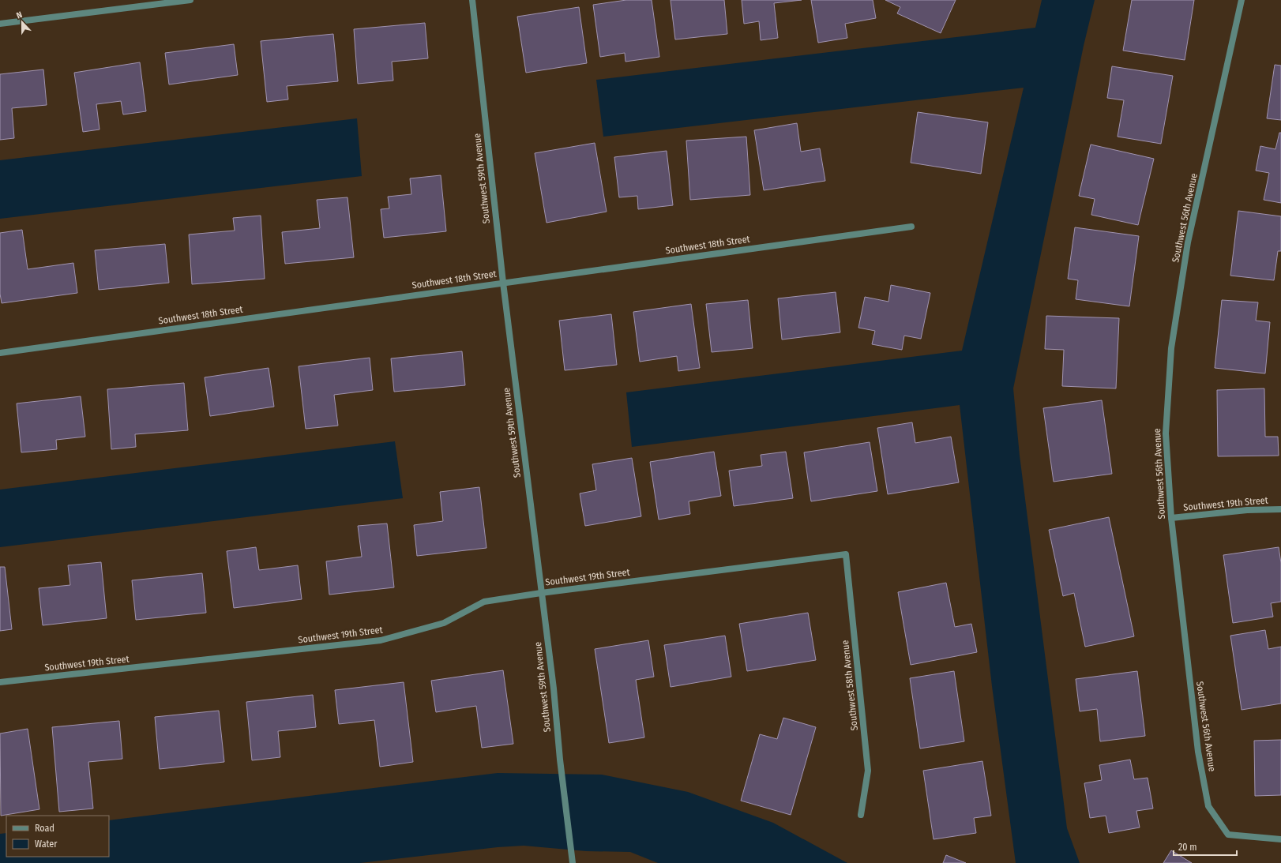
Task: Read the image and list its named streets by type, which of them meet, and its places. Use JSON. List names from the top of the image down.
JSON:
{
  "streets": {
    "street": [
      "Southwest 59th Avenue",
      "Southwest 56th Avenue",
      "Southwest 18th Street",
      "Southwest 19th Street",
      "Southwest 58th Avenue"
    ]
  },
  "crossings": [
    ["Southwest 59th Avenue", "Southwest 18th Street"],
    ["Southwest 59th Avenue", "Southwest 19th Street"],
    ["Southwest 56th Avenue", "Southwest 19th Street"],
    ["Southwest 19th Street", "Southwest 58th Avenue"]
  ],
  "legend": ["Road", "Water"],
  "scale_bar": "20 m",
  "north": "top"
}
